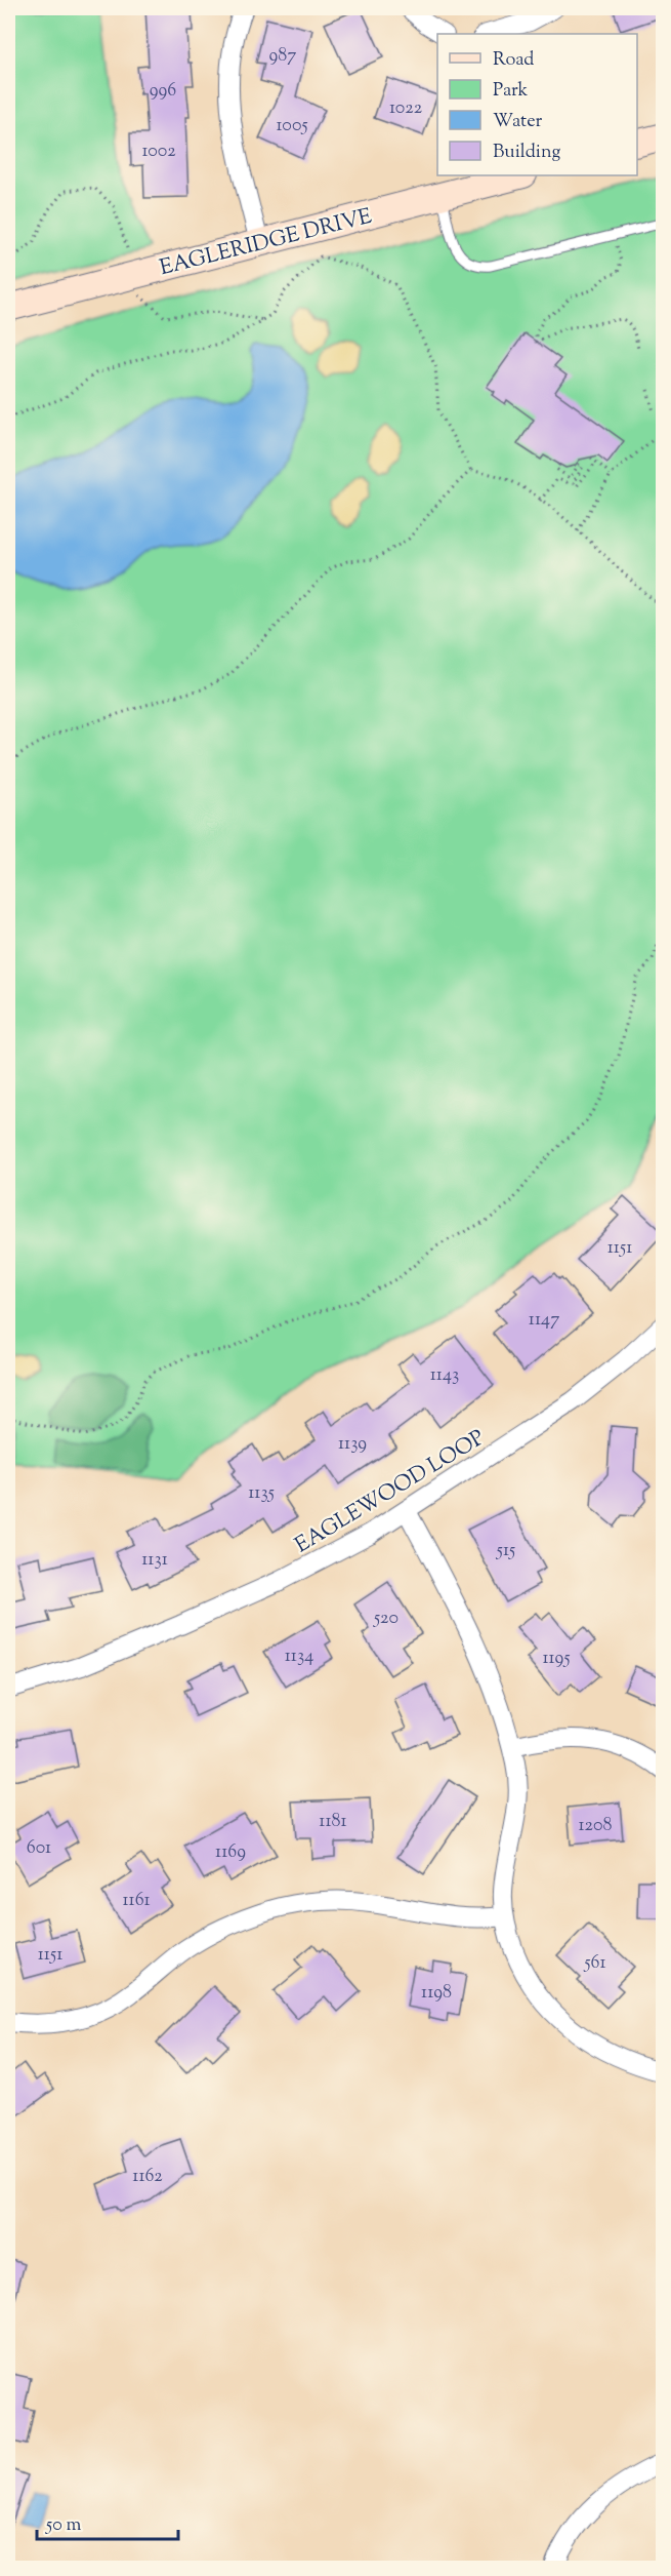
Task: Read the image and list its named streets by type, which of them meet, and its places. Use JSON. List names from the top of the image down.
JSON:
{
  "streets": {
    "main road": ["EAGLERIDGE DRIVE"],
    "street": ["EAGLEWOOD LOOP"]
  },
  "house_numbers": [
    "987",
    "996",
    "1022",
    "1005",
    "1002",
    "1151",
    "1147",
    "1143",
    "1139",
    "1135",
    "515",
    "1131",
    "520",
    "1134",
    "1195",
    "1181",
    "1208",
    "601",
    "1169",
    "1161",
    "1151",
    "561",
    "1198",
    "1162"
  ],
  "legend": [
    "Road",
    "Park",
    "Water",
    "Building"
  ],
  "scale_bar": "50 m"
}
